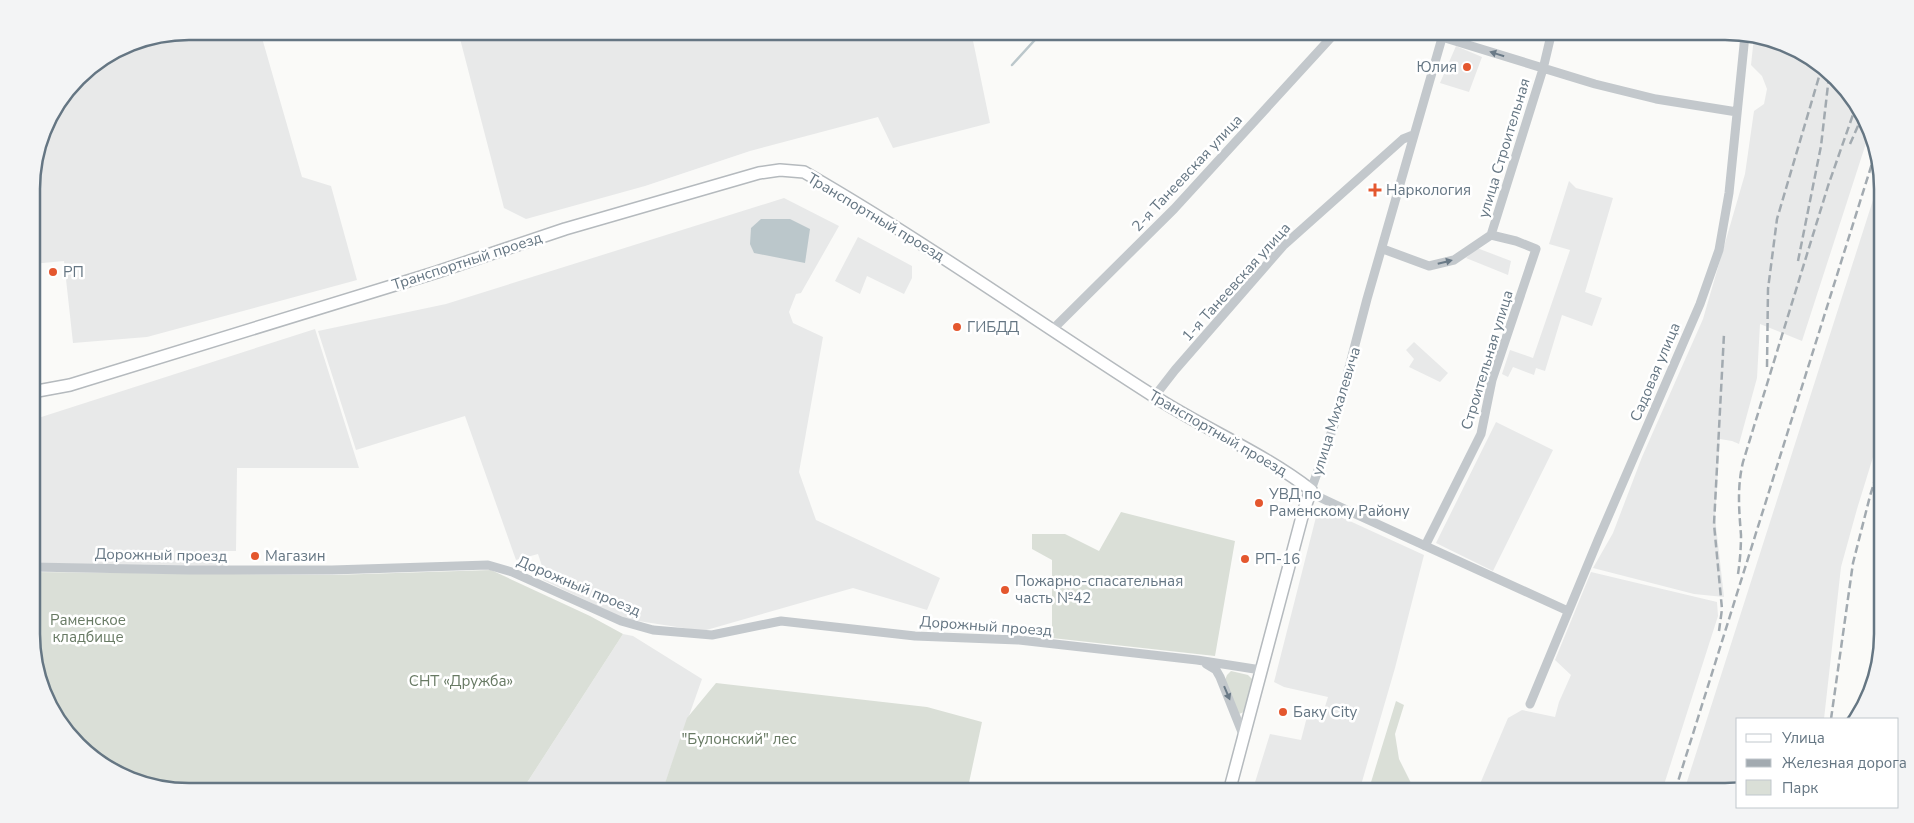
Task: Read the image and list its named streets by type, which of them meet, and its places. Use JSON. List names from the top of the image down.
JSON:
{
  "streets": {
    "main road": ["Транспортный проезд", "улица Михалевича"],
    "street": [
      "улица Строительная",
      "2-я Танеевская улица",
      "1-я Танеевская улица",
      "Строительная улица",
      "Садовая улица",
      "Дорожный проезд"
    ]
  },
  "crossings": [
    ["улица Строительная", "Строительная улица"],
    ["улица Строительная", "Садовая улица"],
    ["улица Строительная", "улица Михалевича"],
    ["2-я Танеевская улица", "Транспортный проезд"],
    ["Транспортный проезд", "1-я Танеевская улица"],
    ["Транспортный проезд", "Строительная улица"],
    ["Транспортный проезд", "Садовая улица"],
    ["Транспортный проезд", "улица Михалевича"],
    ["1-я Танеевская улица", "улица Михалевича"],
    ["улица Михалевича", "Дорожный проезд"]
  ],
  "parks": ["Раменское кладбище", "СНТ «Дружба»", "\"Булонский\" лес"],
  "places": {
    "other": [
      "Юлия",
      "РП",
      "ГИБДД",
      "УВД по Раменскому Району",
      "Магазин",
      "РП-16",
      "Пожарно-спасательная часть №42",
      "Баку City"
    ],
    "health": ["Наркология"]
  },
  "legend": ["Улица", "Железная дорога", "Парк"]
}
